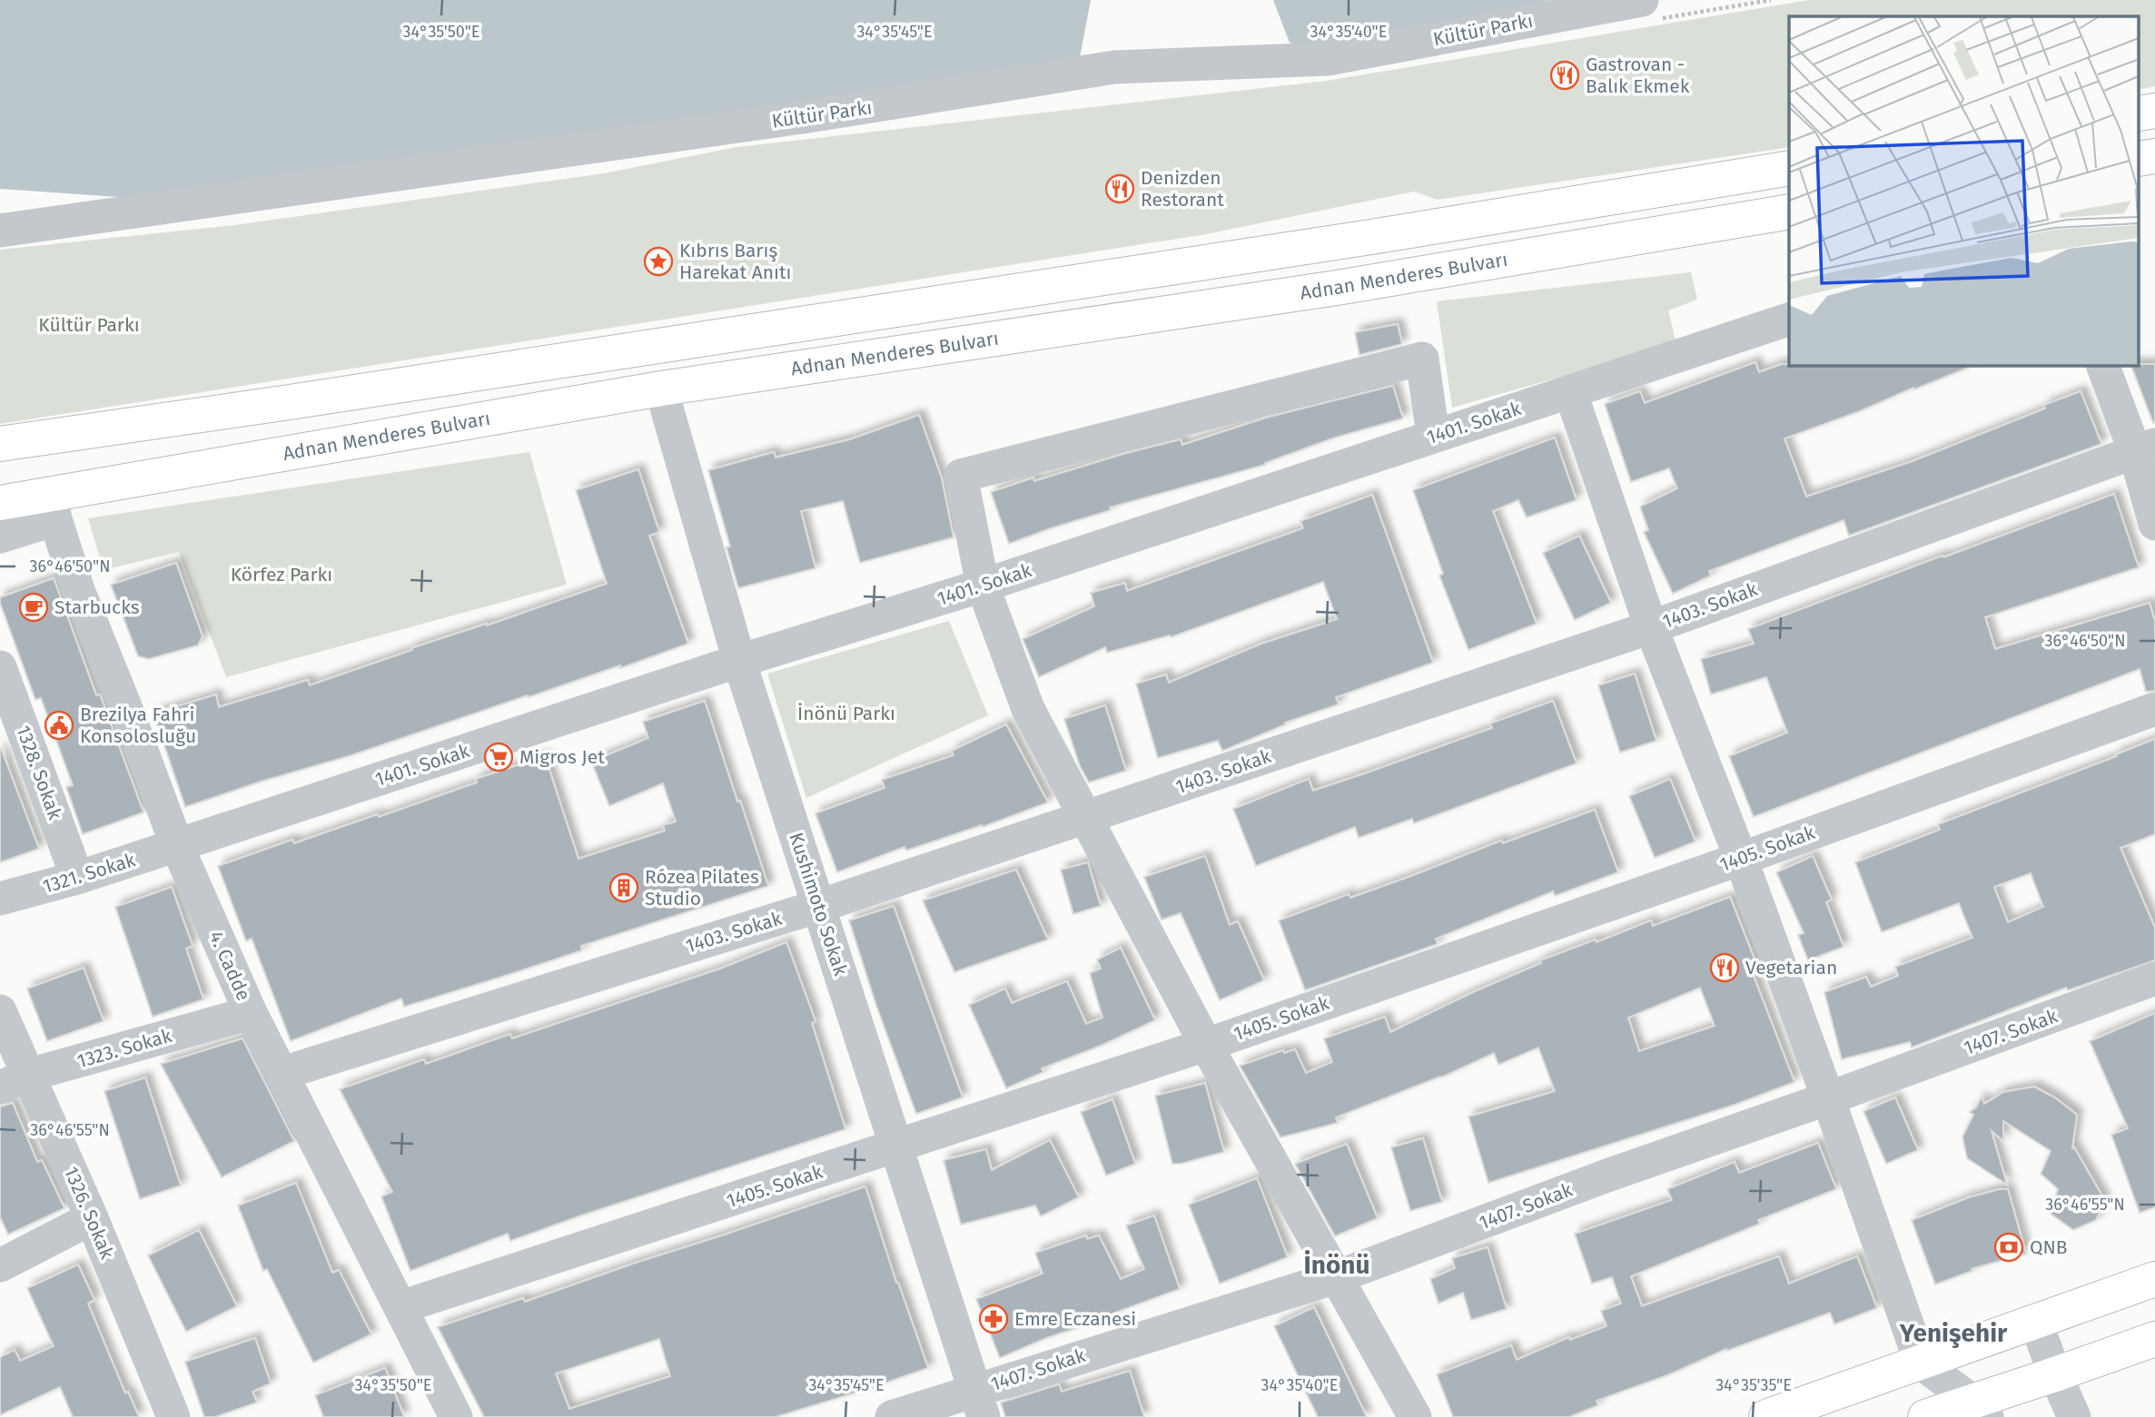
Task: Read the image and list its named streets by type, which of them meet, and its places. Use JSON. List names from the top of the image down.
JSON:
{
  "streets": {
    "main road": ["Adnan Menderes Bulvarı"],
    "street": [
      "Kültür Parkı",
      "1401. Sokak",
      "1403. Sokak",
      "1328. Sokak",
      "1405. Sokak",
      "1321. Sokak",
      "Kushimoto Sokak",
      "4. Cadde",
      "1407. Sokak",
      "1323. Sokak",
      "1326. Sokak"
    ]
  },
  "crossings": [
    ["Adnan Menderes Bulvarı", "Kushimoto Sokak"],
    ["Adnan Menderes Bulvarı", "4. Cadde"],
    ["1401. Sokak", "1321. Sokak"],
    ["1401. Sokak", "Kushimoto Sokak"],
    ["1401. Sokak", "4. Cadde"],
    ["1403. Sokak", "Kushimoto Sokak"],
    ["1403. Sokak", "4. Cadde"],
    ["1328. Sokak", "1321. Sokak"],
    ["1405. Sokak", "Kushimoto Sokak"],
    ["1405. Sokak", "4. Cadde"],
    ["1321. Sokak", "4. Cadde"],
    ["Kushimoto Sokak", "1407. Sokak"],
    ["4. Cadde", "1323. Sokak"],
    ["1323. Sokak", "1326. Sokak"]
  ],
  "districts": ["İnönü", "Yenişehir"],
  "parks": ["Kültür Parkı", "Körfez Parkı", "İnönü Parkı"],
  "places": {
    "restaurant": ["Gastrovan - Balık Ekmek", "Denizden Restorant", "Vegetarian"],
    "place": ["Kıbrıs Barış Harekat Anıtı"],
    "cafe": ["Starbucks"],
    "public building": ["Brezilya Fahri Konsolosluğu"],
    "supermarket": ["Migros Jet"],
    "building": ["Rózea Pilates Studio"],
    "bank": ["QNB"],
    "pharmacy": ["Emre Eczanesi"]
  },
  "coordinates": [
    "34°35'50\"E",
    "34°35'45\"E",
    "34°35'40\"E",
    "36°46'50\"N",
    "36°46'55\"N",
    "34°35'35\"E"
  ]
}
